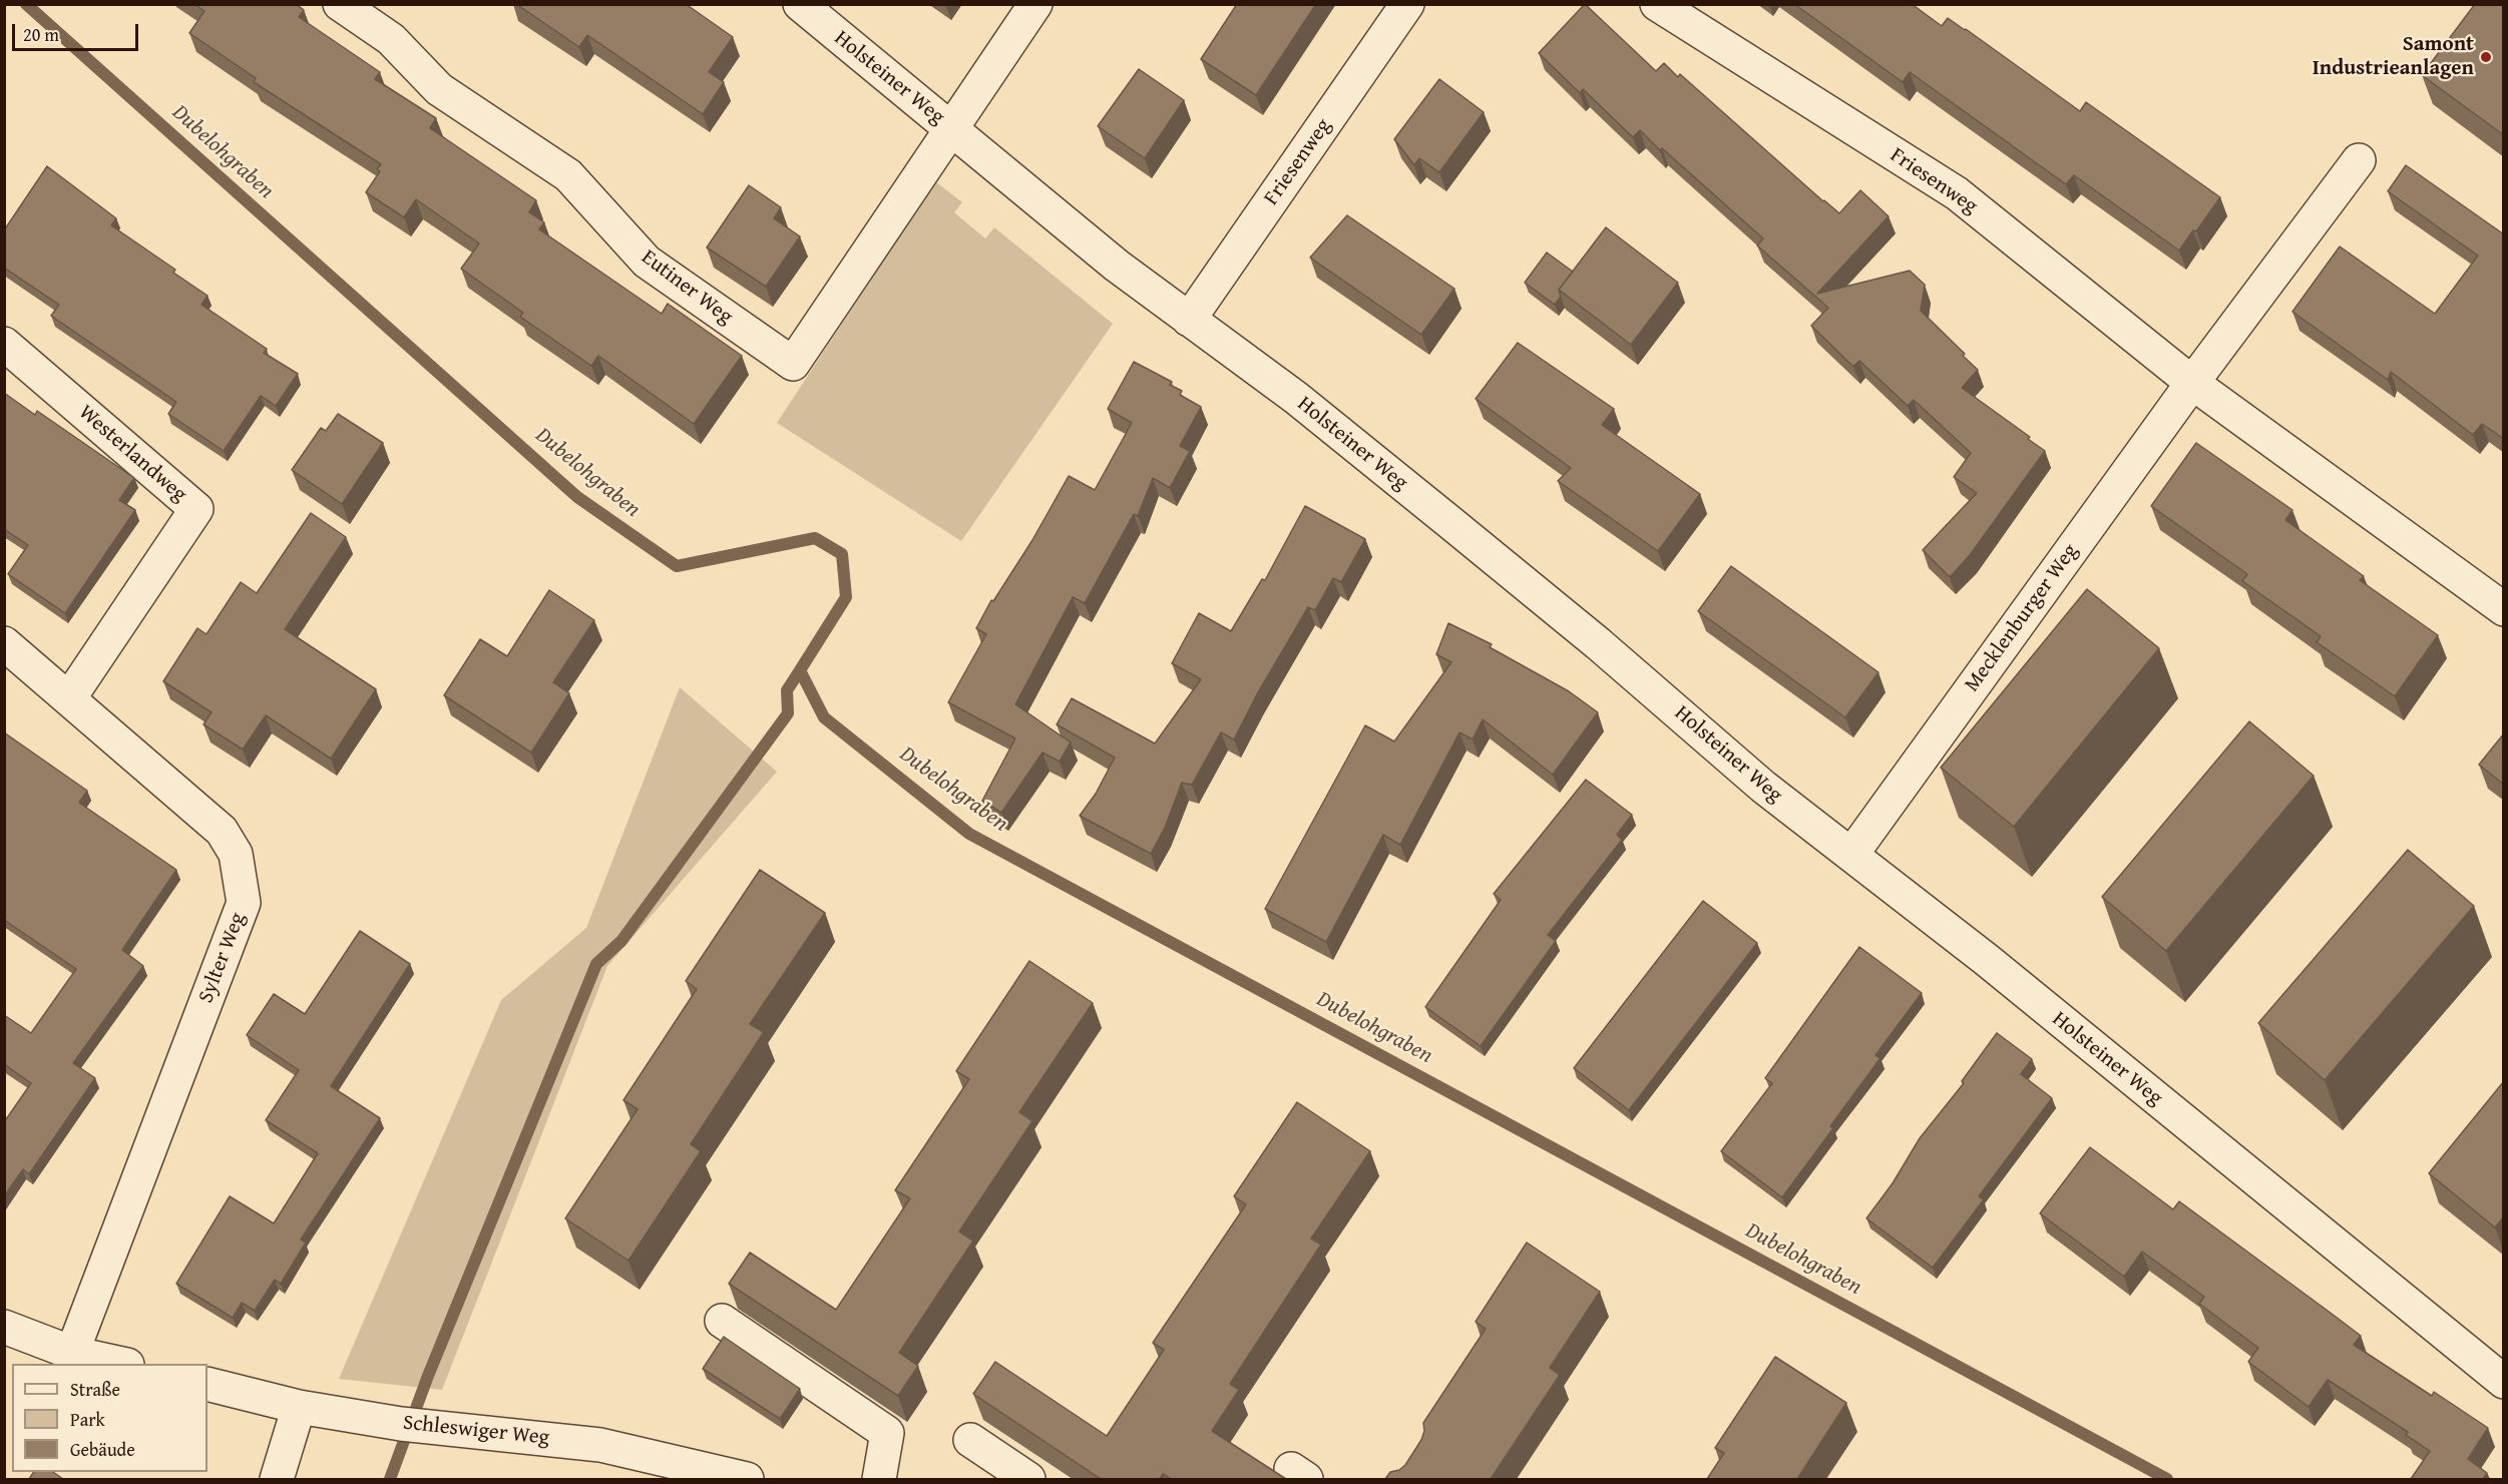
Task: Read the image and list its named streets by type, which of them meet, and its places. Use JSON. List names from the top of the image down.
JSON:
{
  "streets": {
    "street": [
      "Holsteiner Weg",
      "Friesenweg",
      "Eutiner Weg",
      "Westerlandweg",
      "Mecklenburger Weg",
      "Sylter Weg",
      "Schleswiger Weg"
    ]
  },
  "crossings": [
    ["Holsteiner Weg", "Friesenweg"],
    ["Holsteiner Weg", "Eutiner Weg"],
    ["Holsteiner Weg", "Mecklenburger Weg"],
    ["Friesenweg", "Mecklenburger Weg"],
    ["Westerlandweg", "Sylter Weg"]
  ],
  "water": ["Dubelohgraben"],
  "places": ["Samont Industrieanlagen"],
  "legend": ["Straße", "Park", "Gebäude"],
  "scale_bar": "20 m"
}
